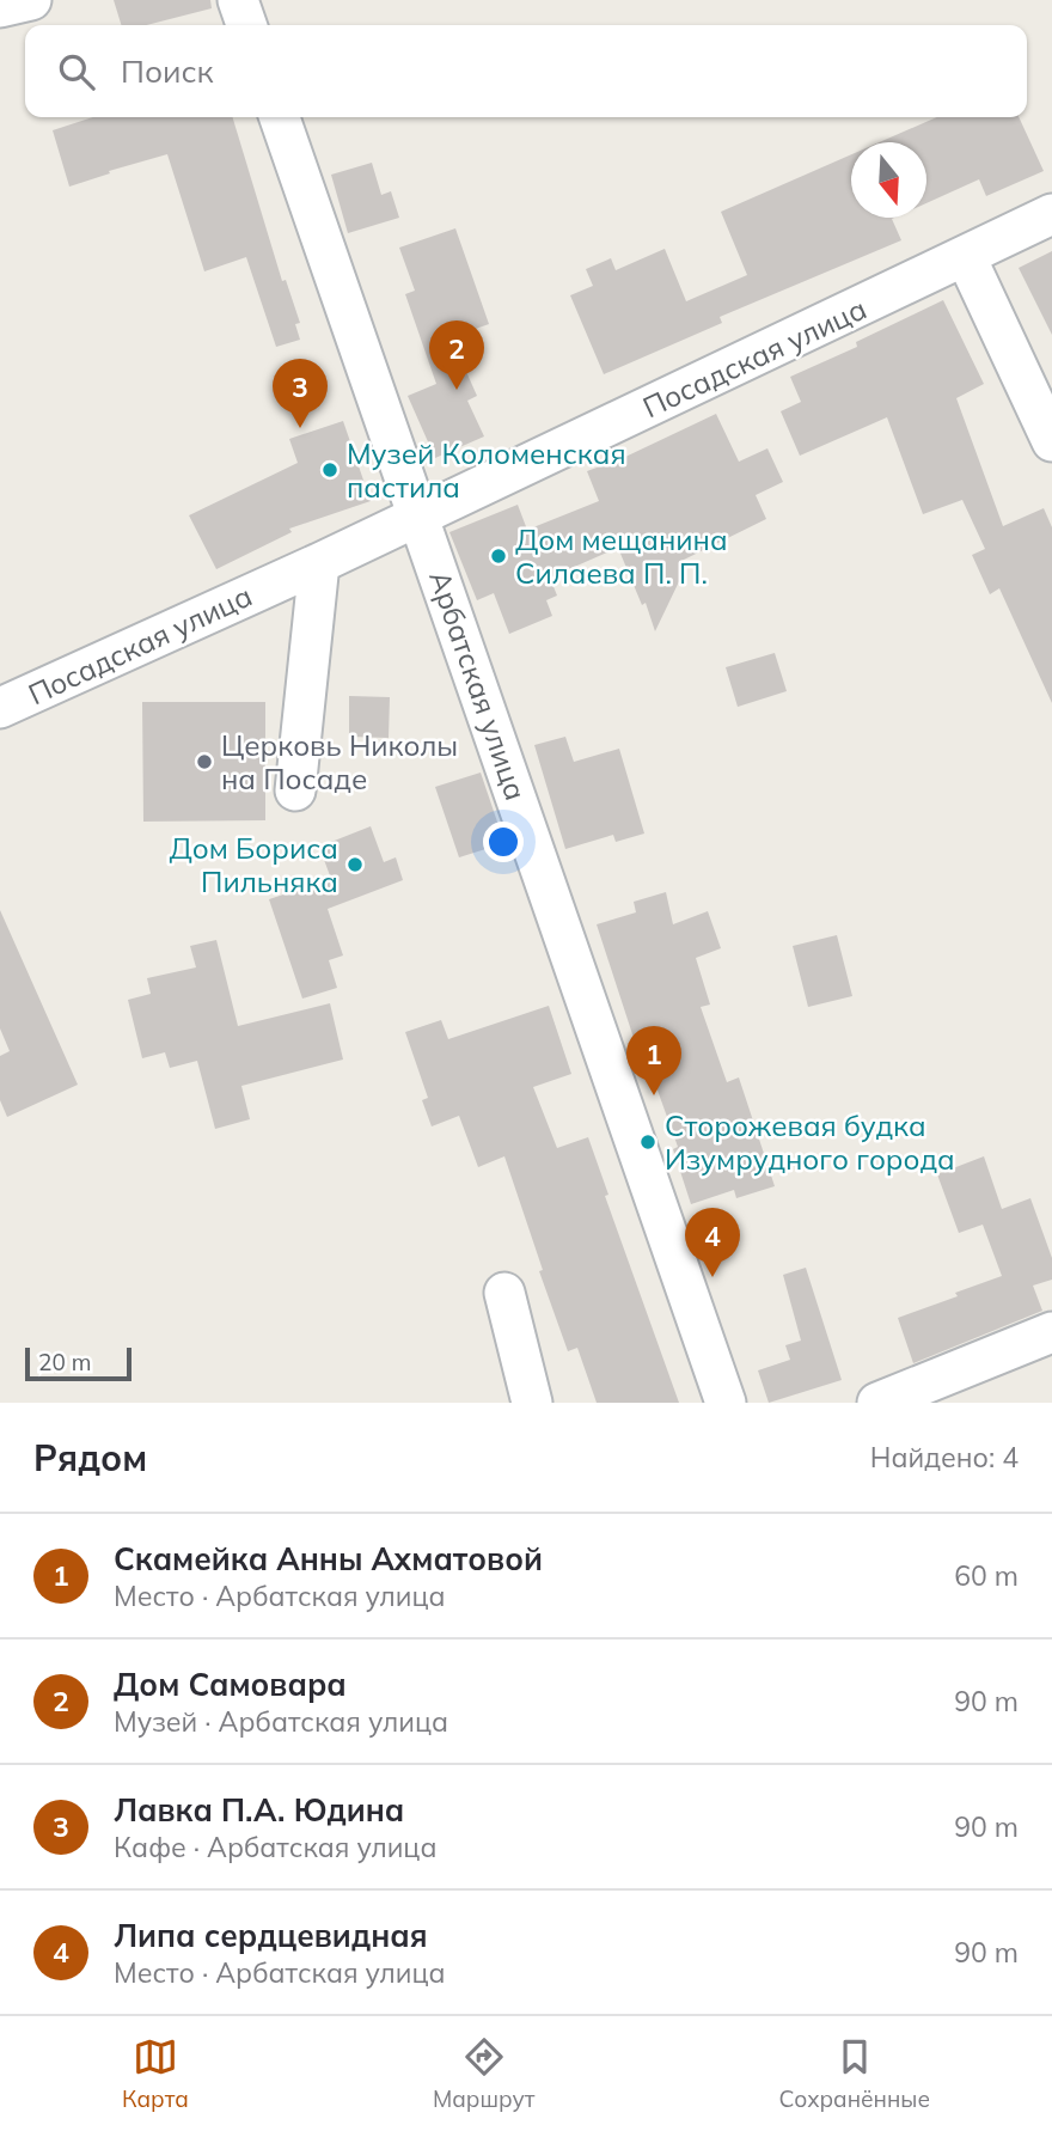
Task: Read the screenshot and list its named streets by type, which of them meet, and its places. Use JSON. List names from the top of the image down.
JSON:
{
  "streets": {
    "street": ["Посадская улица", "Арбатская улица"]
  },
  "crossings": [
    ["Посадская улица", "Арбатская улица"]
  ],
  "places": [
    "Музей Коломенская пастила",
    "Дом мещанина Силаева П. П.",
    "Церковь Николы на Посаде",
    "Дом Бориса Пильняка",
    "Сторожевая будка Изумрудного города"
  ],
  "scale_bar": "20 m",
  "north": "bottom",
  "page": {
    "search": "Поиск",
    "pins": [
      "2",
      "3",
      "1",
      "4"
    ],
    "scale": "20 m",
    "heading": ["Рядом", "Найдено: 4"],
    "list": [
      {
        "mark": "1",
        "name": "Скамейка Анны Ахматовой",
        "note": "Место · Арбатская улица",
        "value": "60 m"
      },
      {
        "mark": "2",
        "name": "Дом Самовара",
        "note": "Музей · Арбатская улица",
        "value": "90 m"
      },
      {
        "mark": "3",
        "name": "Лавка П.А. Юдина",
        "note": "Кафе · Арбатская улица",
        "value": "90 m"
      },
      {
        "mark": "4",
        "name": "Липа сердцевидная",
        "note": "Место · Арбатская улица",
        "value": "90 m"
      }
    ],
    "nav": ["Карта", "Маршрут", "Сохранённые"]
  }
}
